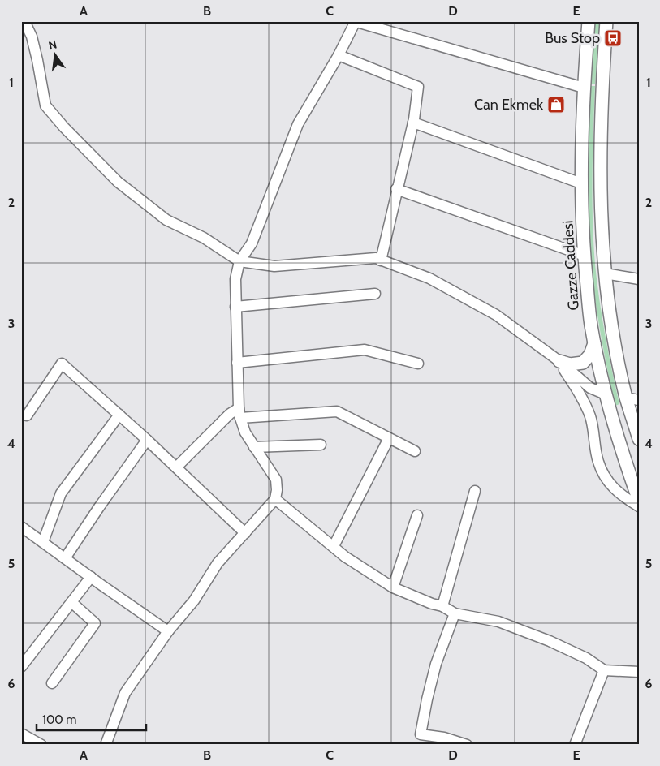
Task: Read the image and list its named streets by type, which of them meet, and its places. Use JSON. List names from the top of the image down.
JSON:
{
  "streets": {
    "main road": ["Gazze Caddesi"]
  },
  "places": {
    "bus stop": ["Bus Stop"],
    "shop": ["Can Ekmek"]
  },
  "scale_bar": "100 m",
  "north": "top",
  "grid": {
    "columns": [
      "A",
      "B",
      "C",
      "D",
      "E"
    ],
    "rows": [
      "1",
      "2",
      "3",
      "4",
      "5",
      "6"
    ]
  }
}
